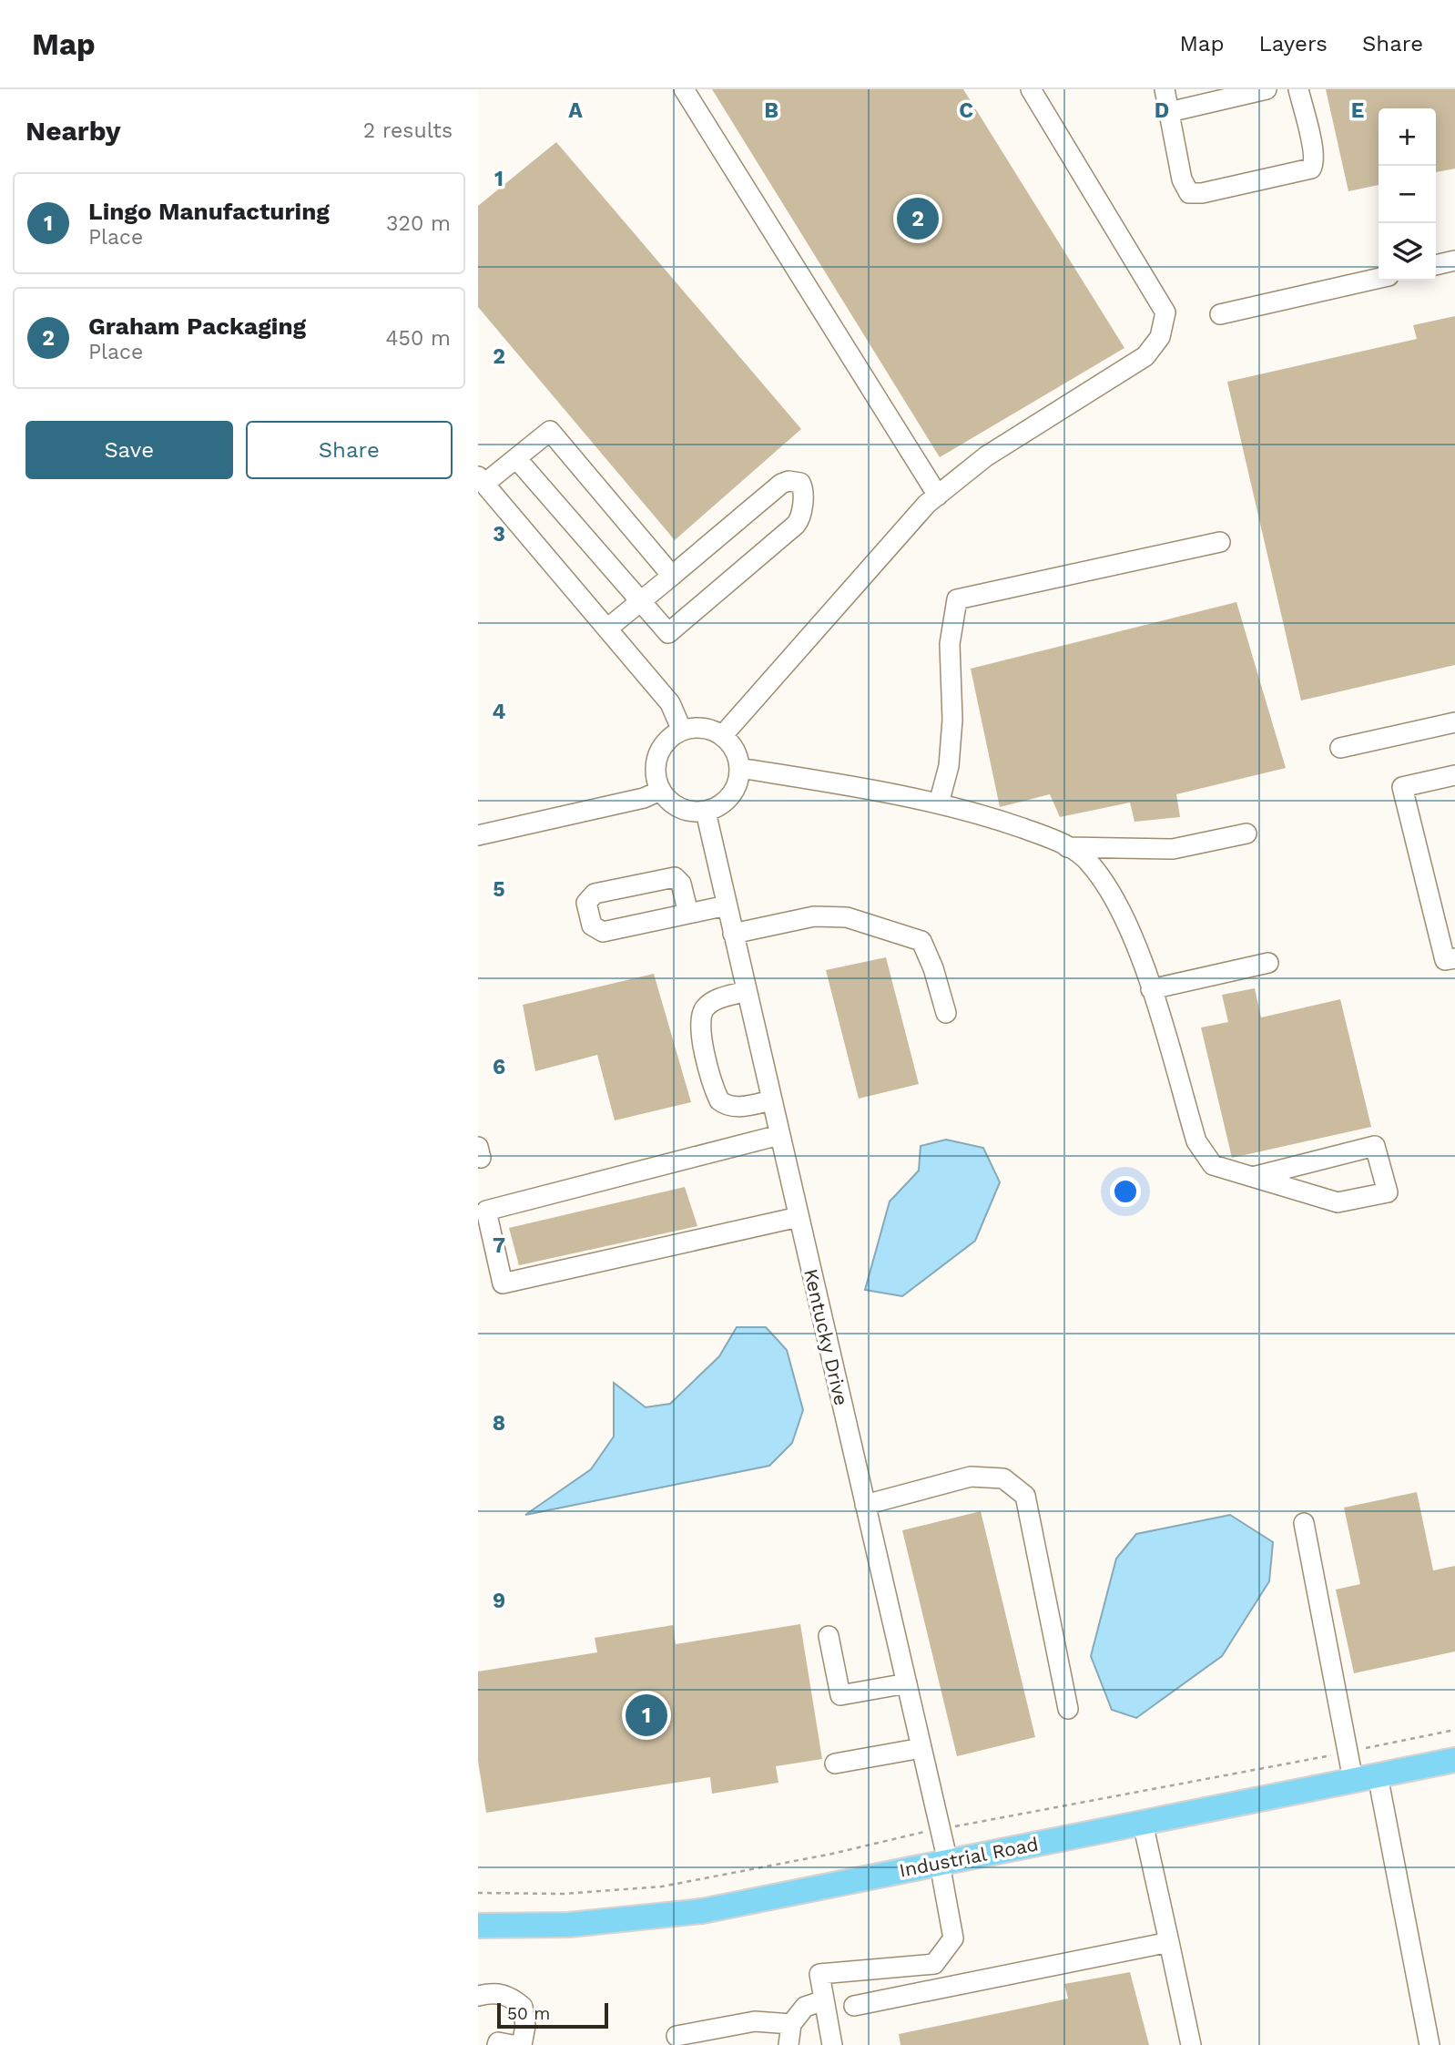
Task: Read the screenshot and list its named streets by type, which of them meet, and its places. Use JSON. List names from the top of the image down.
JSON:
{
  "streets": {
    "main road": ["Industrial Road"],
    "street": ["Kentucky Drive"]
  },
  "crossings": [
    ["Kentucky Drive", "Industrial Road"]
  ],
  "scale_bar": "50 m",
  "page": {
    "header": "Map",
    "nav": ["Map", "Layers", "Share"],
    "heading": ["Nearby", "2 results"],
    "map_buttons": ["+", "−"],
    "list": [
      {
        "mark": "1",
        "name": "Lingo Manufacturing",
        "note": "Place",
        "value": "320 m"
      },
      {
        "mark": "2",
        "name": "Graham Packaging",
        "note": "Place",
        "value": "450 m"
      }
    ],
    "pins": ["2", "1"],
    "buttons": ["Save", "Share"],
    "scale": "50 m"
  },
  "grid": {
    "columns": [
      "A",
      "B",
      "C",
      "D",
      "E"
    ],
    "rows": [
      "1",
      "2",
      "3",
      "4",
      "5",
      "6",
      "7",
      "8",
      "9"
    ]
  }
}
